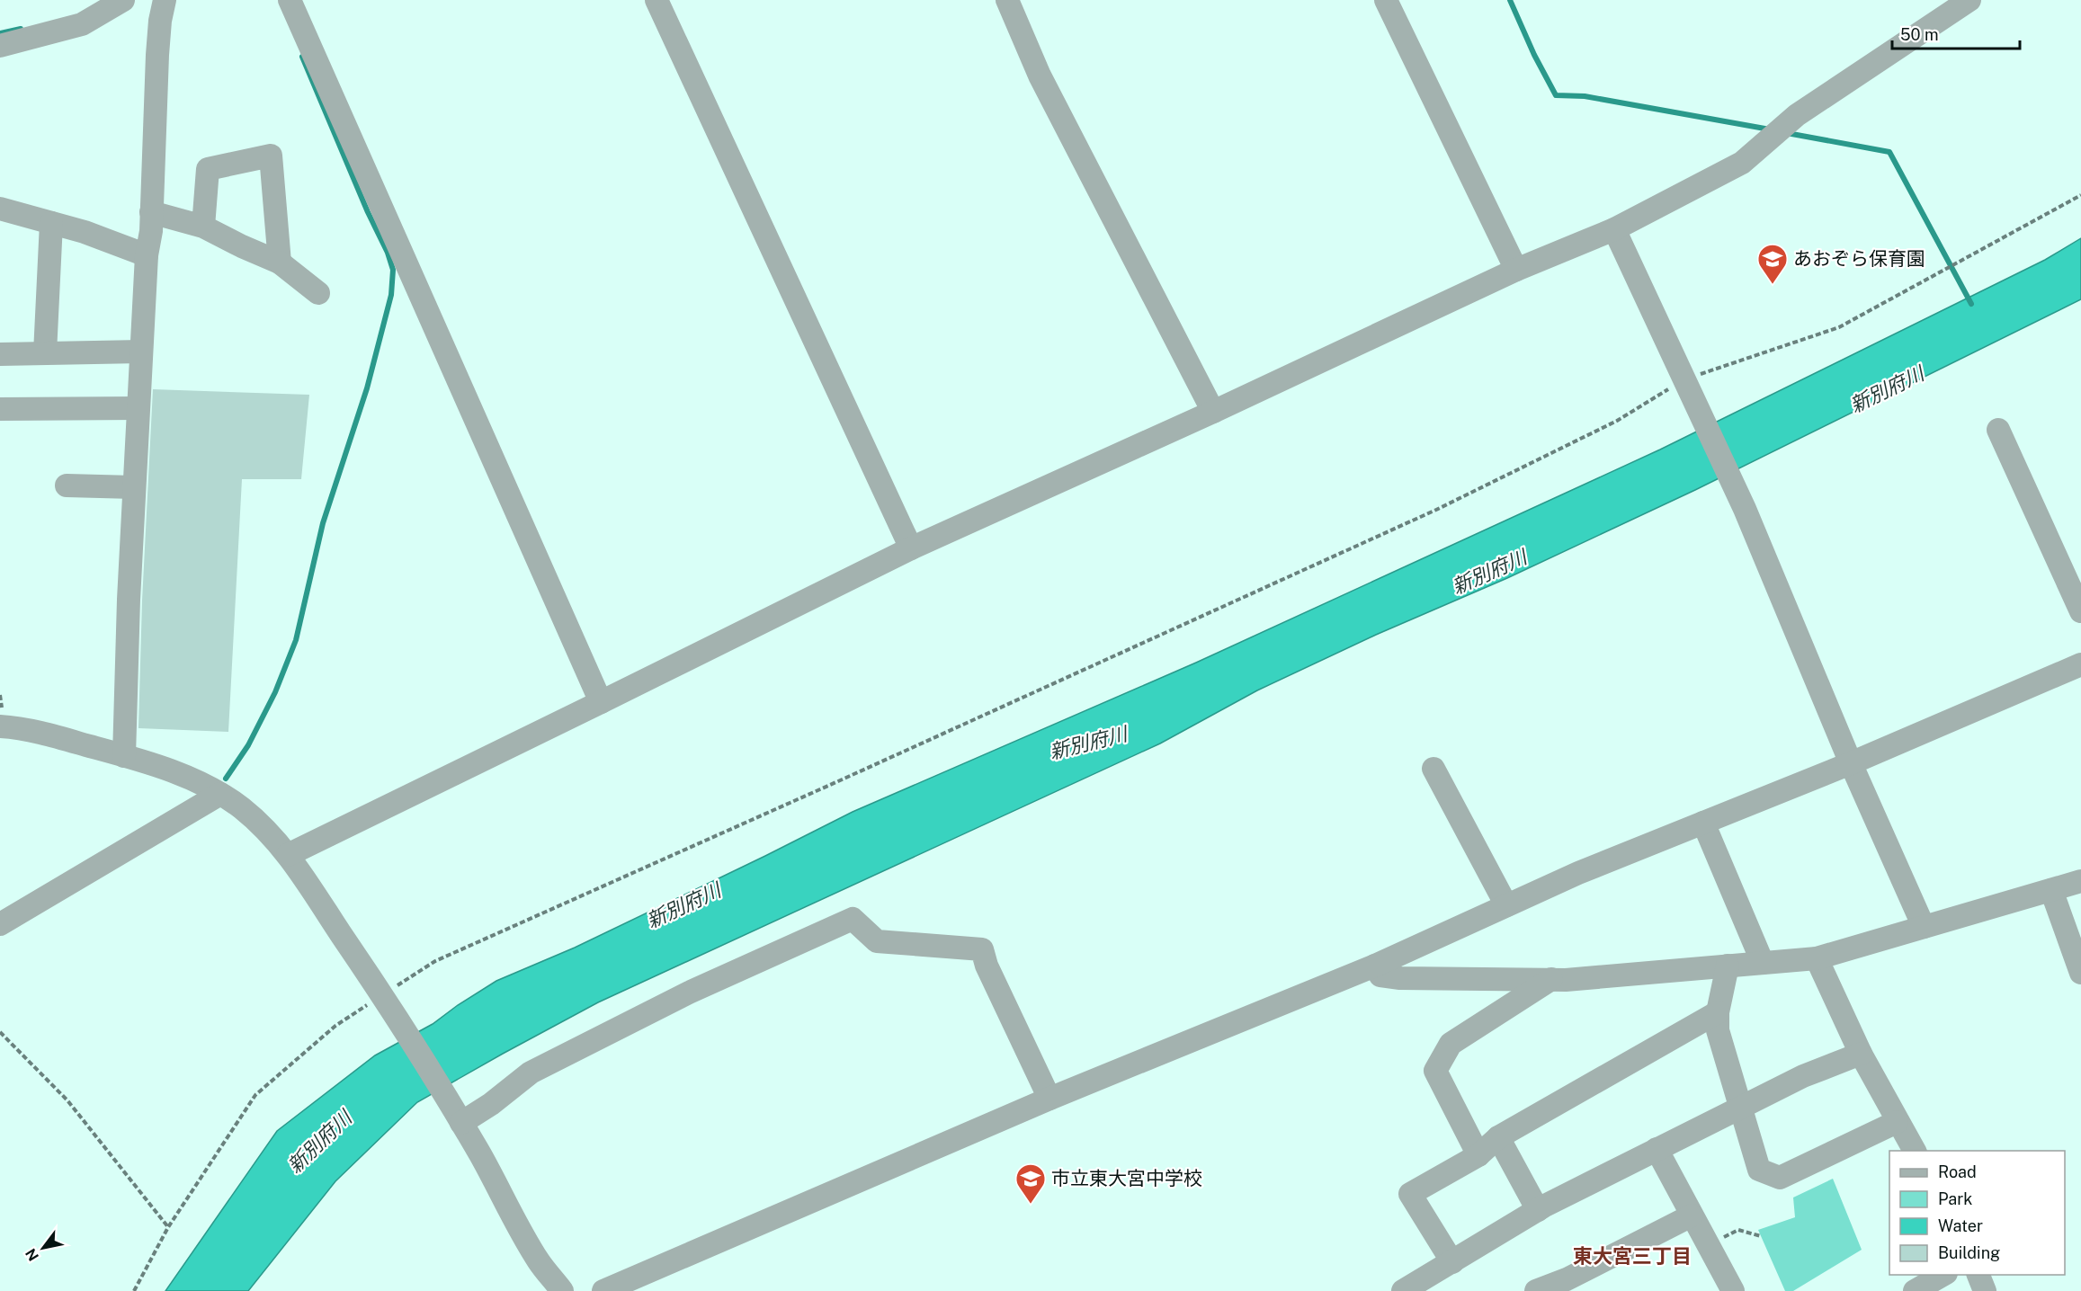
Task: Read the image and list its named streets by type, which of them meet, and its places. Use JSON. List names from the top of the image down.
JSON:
{
  "districts": ["東大宮三丁目"],
  "water": ["新別府川"],
  "places": {
    "school or university": ["あおぞら保育園", "市立東大宮中学校"]
  },
  "legend": [
    "Road",
    "Park",
    "Water",
    "Building"
  ],
  "scale_bar": "50 m",
  "north": "bottom left"
}
